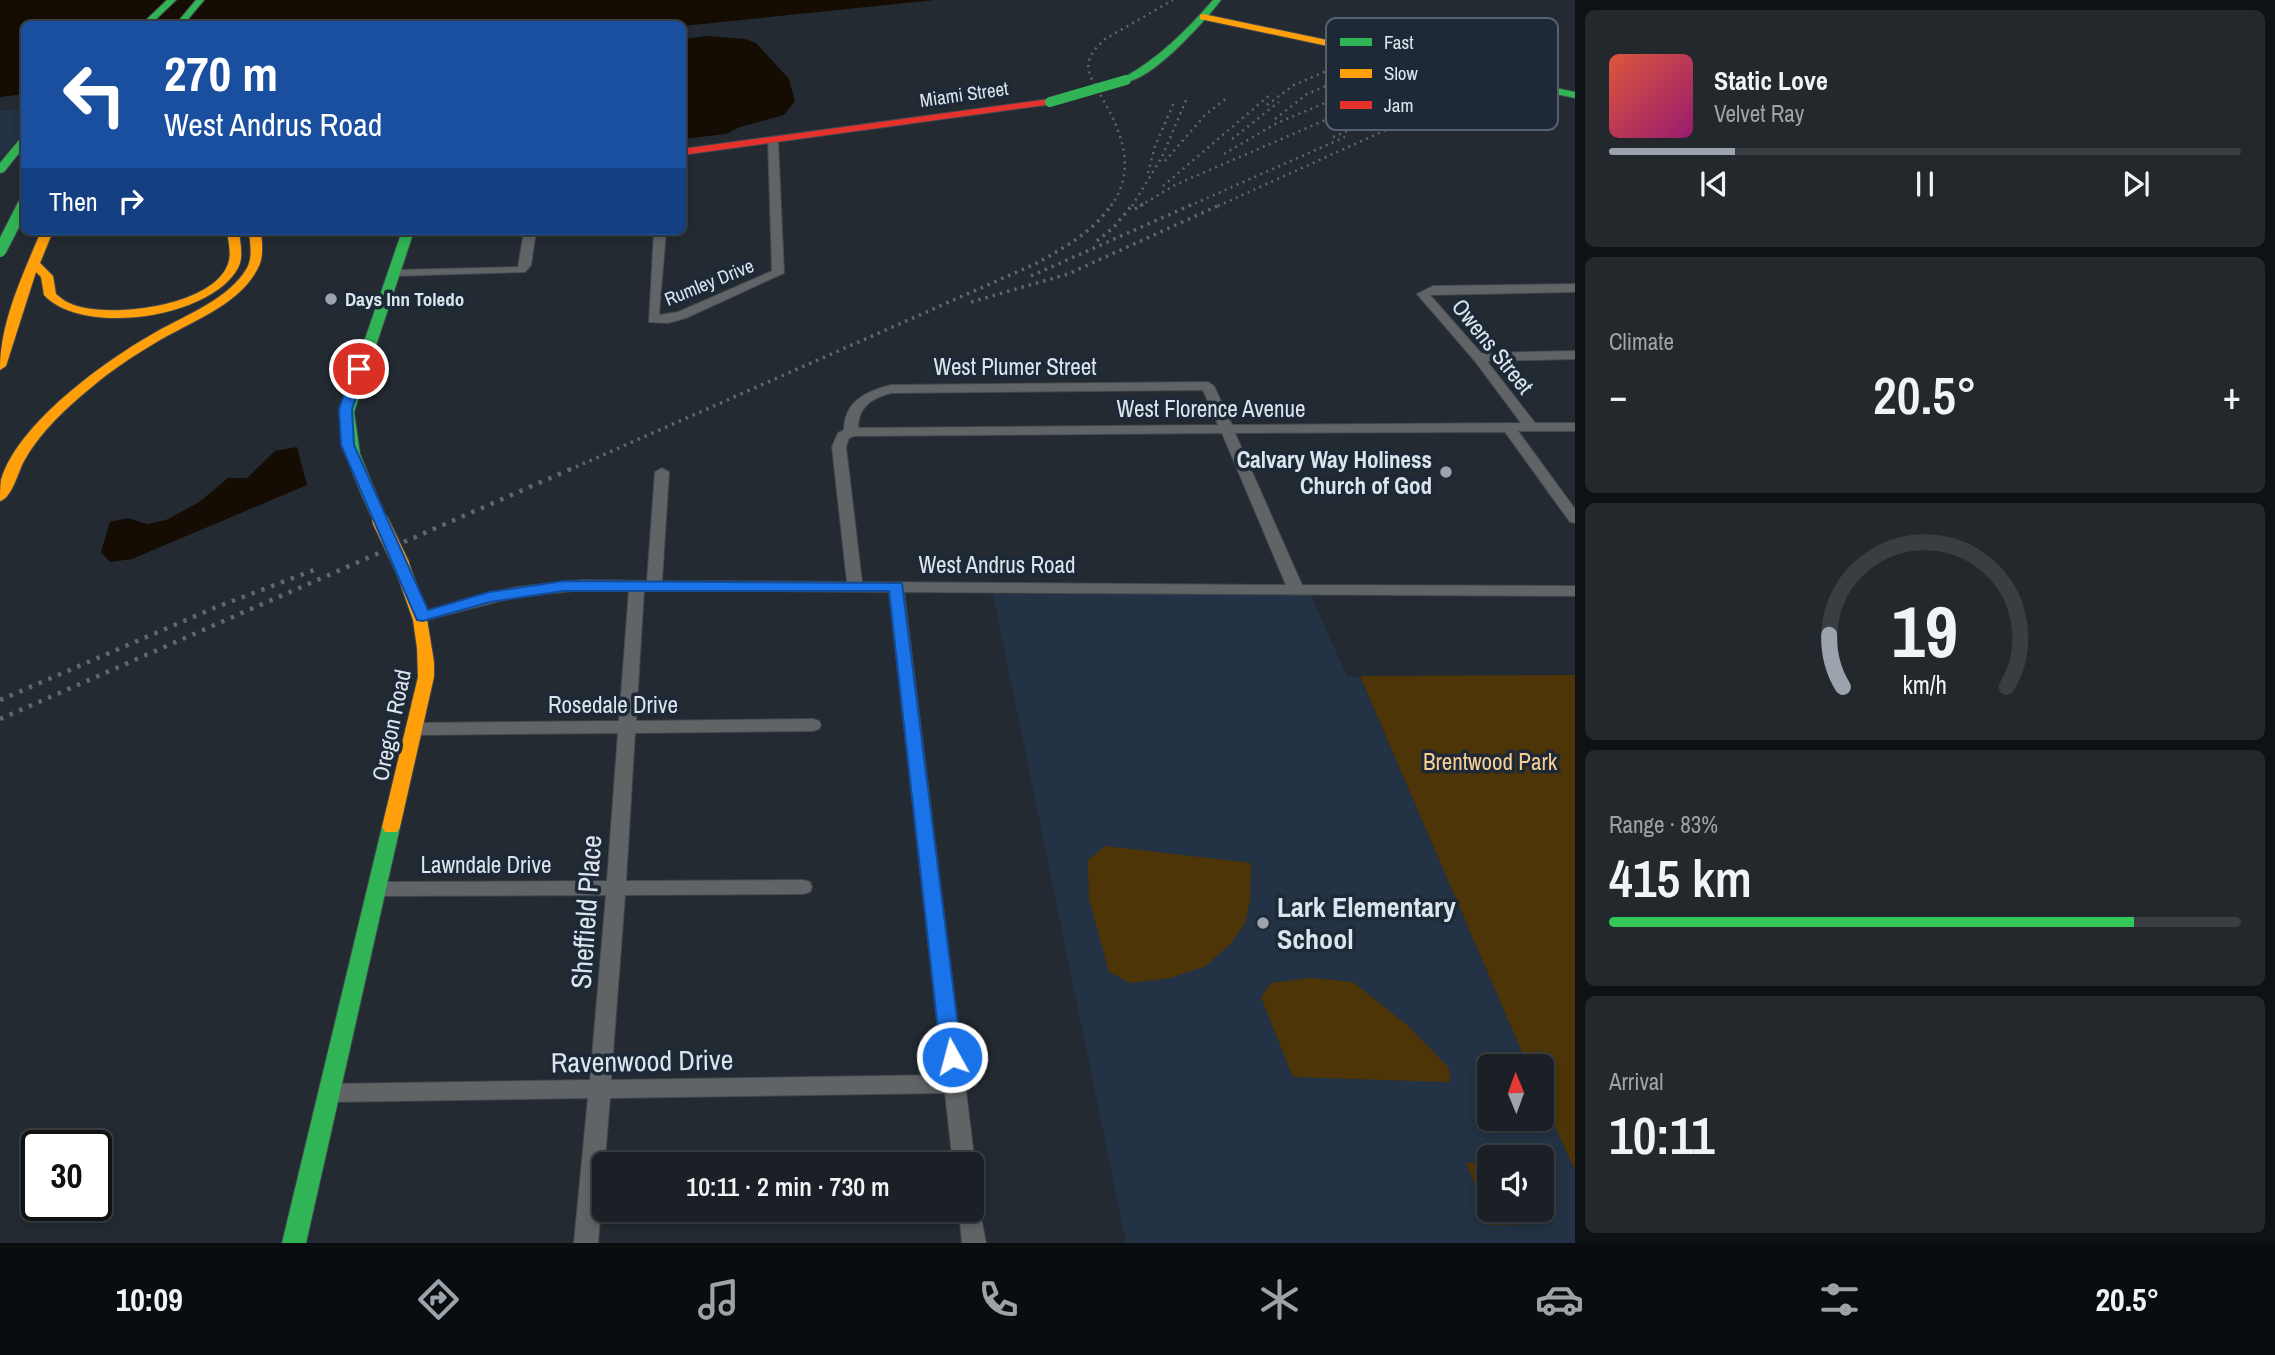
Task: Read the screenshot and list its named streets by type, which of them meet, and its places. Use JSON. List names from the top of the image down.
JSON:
{
  "streets": {
    "main road": ["Miami Street", "Oregon Road"],
    "street": [
      "Rumley Drive",
      "Owens Street",
      "West Plumer Street",
      "West Florence Avenue",
      "West Andrus Road",
      "Rosedale Drive",
      "Lawndale Drive",
      "Sheffield Place",
      "Ravenwood Drive"
    ]
  },
  "crossings": [
    ["Miami Street", "Rumley Drive"],
    ["Owens Street", "West Florence Avenue"],
    ["West Plumer Street", "West Florence Avenue"],
    ["West Andrus Road", "Oregon Road"],
    ["West Andrus Road", "Sheffield Place"],
    ["Rosedale Drive", "Oregon Road"],
    ["Rosedale Drive", "Sheffield Place"],
    ["Oregon Road", "Lawndale Drive"],
    ["Oregon Road", "Ravenwood Drive"],
    ["Lawndale Drive", "Sheffield Place"],
    ["Sheffield Place", "Ravenwood Drive"]
  ],
  "parks": ["Brentwood Park"],
  "places": ["Days Inn Toledo", "Calvary Way Holiness Church of God", "Lark Elementary School"],
  "legend": ["Fast", "Slow", "Jam"],
  "north": "top",
  "page": {
    "turn": ["270 m", "West Andrus Road"],
    "song": ["Static Love", "Velvet Ray"],
    "then": "Then",
    "tile": [
      "Climate",
      ["Range · 83%", "415 km"],
      ["Arrival", "10:11"]
    ],
    "heat": ["−", "20.5°", "+"],
    "limit": "30",
    "trip": "10:11 · 2 min · 730 m",
    "tabs": ["10:09", "20.5°"],
    "gauge": ["19", "km/h"]
  }
}
